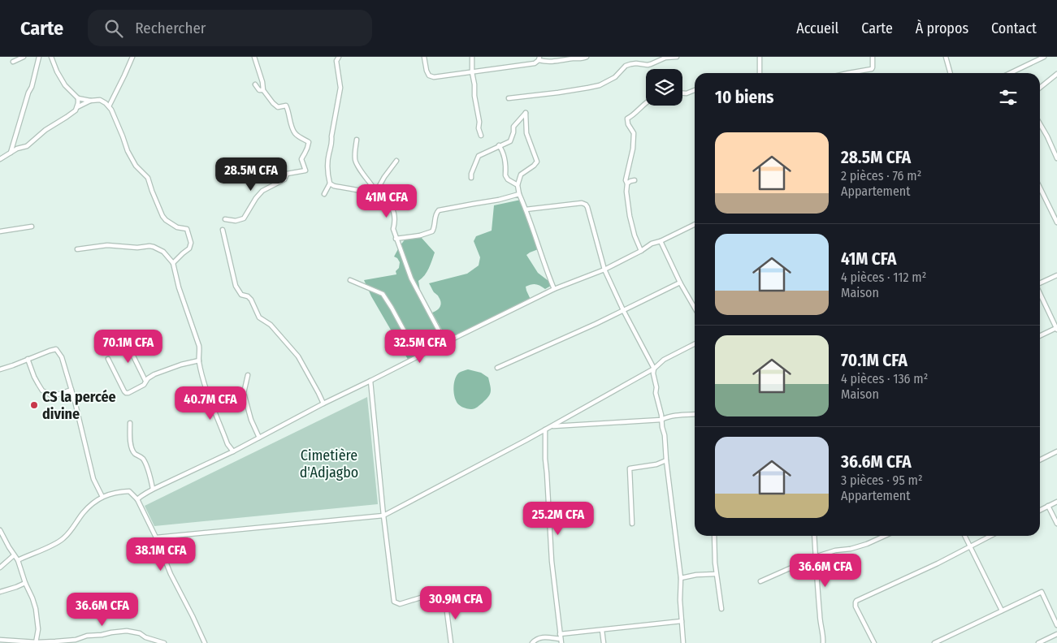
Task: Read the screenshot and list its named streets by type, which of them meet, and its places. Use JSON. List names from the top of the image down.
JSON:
{
  "parks": ["Cimetière d'Adjagbo"],
  "places": ["CS la percée divine"],
  "page": {
    "header": "Carte",
    "search": "Rechercher",
    "nav": [
      "Accueil",
      "Carte",
      "À propos",
      "Contact"
    ],
    "heading": "10 biens",
    "list": [
      {
        "name": "28.5M CFA",
        "note": "2 pièces · 76 m² · Appartement"
      },
      {
        "name": "41M CFA",
        "note": "4 pièces · 112 m² · Maison"
      },
      {
        "name": "70.1M CFA",
        "note": "4 pièces · 136 m² · Maison"
      },
      {
        "name": "36.6M CFA",
        "note": "3 pièces · 95 m² · Appartement"
      }
    ],
    "price": [
      "28.5M CFA",
      "41M CFA",
      "70.1M CFA",
      "32.5M CFA",
      "40.7M CFA",
      "25.2M CFA",
      "38.1M CFA",
      "36.6M CFA",
      "30.9M CFA",
      "36.6M CFA"
    ]
  }
}
